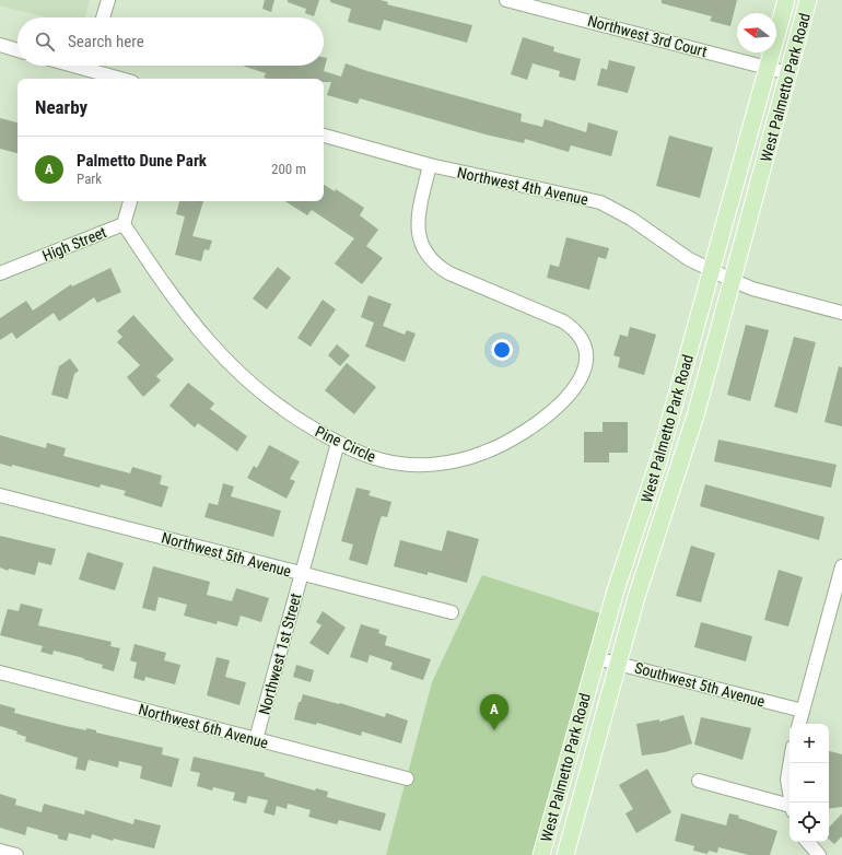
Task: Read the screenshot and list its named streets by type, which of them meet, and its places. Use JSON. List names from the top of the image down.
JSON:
{
  "streets": {
    "main road": ["West Palmetto Park Road"],
    "street": [
      "Northwest 3rd Court",
      "Northwest 4th Avenue",
      "High Street",
      "Pine Circle",
      "Northwest 5th Avenue",
      "Northwest 1st Street",
      "Southwest 5th Avenue",
      "Northwest 6th Avenue"
    ]
  },
  "crossings": [
    ["Northwest 3rd Court", "West Palmetto Park Road"],
    ["West Palmetto Park Road", "Northwest 4th Avenue"],
    ["West Palmetto Park Road", "Southwest 5th Avenue"],
    ["Northwest 4th Avenue", "Pine Circle"],
    ["High Street", "Pine Circle"],
    ["Pine Circle", "Northwest 1st Street"],
    ["Northwest 5th Avenue", "Northwest 1st Street"],
    ["Northwest 1st Street", "Northwest 6th Avenue"]
  ],
  "north": "left",
  "page": {
    "search": "Search here",
    "heading": "Nearby",
    "list": [
      {
        "mark": "A",
        "name": "Palmetto Dune Park",
        "note": "Park",
        "value": "200 m"
      }
    ],
    "pins": "A",
    "map_buttons": ["+", "−"]
  }
}
